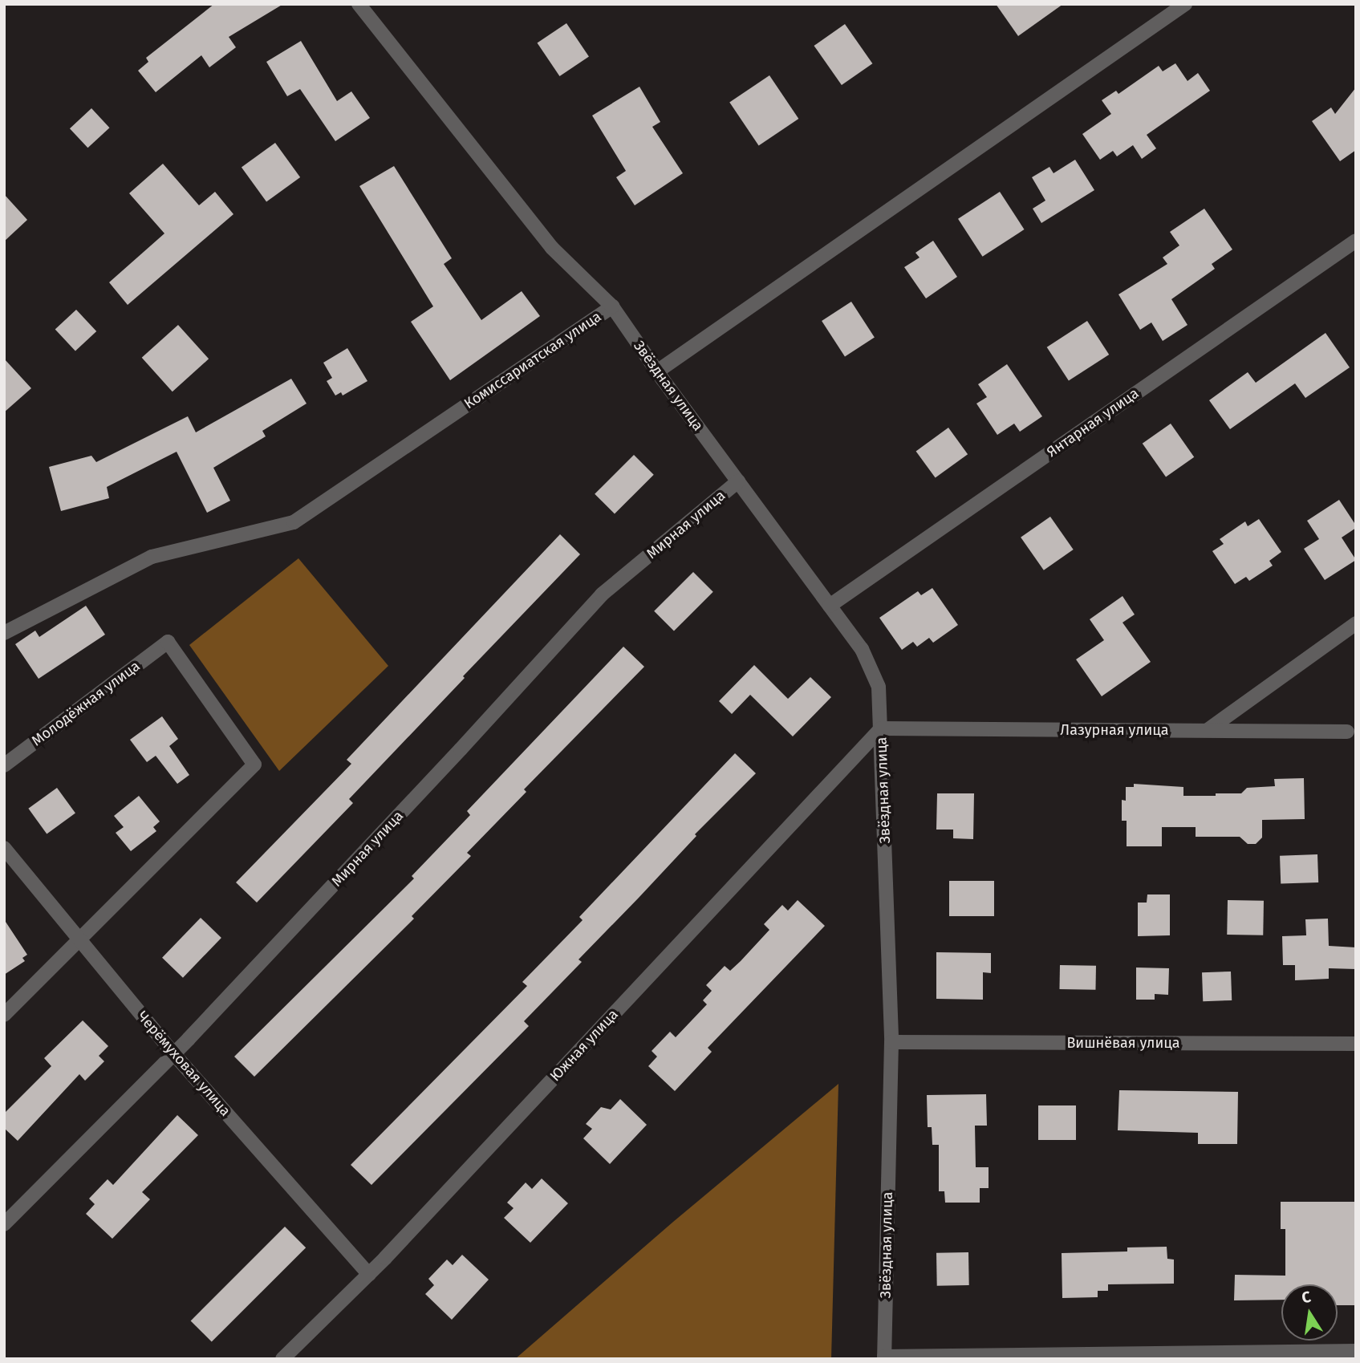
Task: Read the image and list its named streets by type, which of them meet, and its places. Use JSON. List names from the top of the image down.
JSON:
{
  "streets": {
    "street": [
      "Комиссариатская улица",
      "Звёздная улица",
      "Янтарная улица",
      "Мирная улица",
      "Молодёжная улица",
      "Лазурная улица",
      "Вишнёвая улица",
      "Южная улица",
      "Черёмуховая улица"
    ]
  },
  "crossings": [
    ["Комиссариатская улица", "Звёздная улица"],
    ["Звёздная улица", "Янтарная улица"],
    ["Звёздная улица", "Мирная улица"],
    ["Звёздная улица", "Лазурная улица"],
    ["Звёздная улица", "Вишнёвая улица"],
    ["Звёздная улица", "Южная улица"],
    ["Мирная улица", "Черёмуховая улица"],
    ["Молодёжная улица", "Черёмуховая улица"],
    ["Лазурная улица", "Южная улица"],
    ["Южная улица", "Черёмуховая улица"]
  ],
  "north": "top"
}
